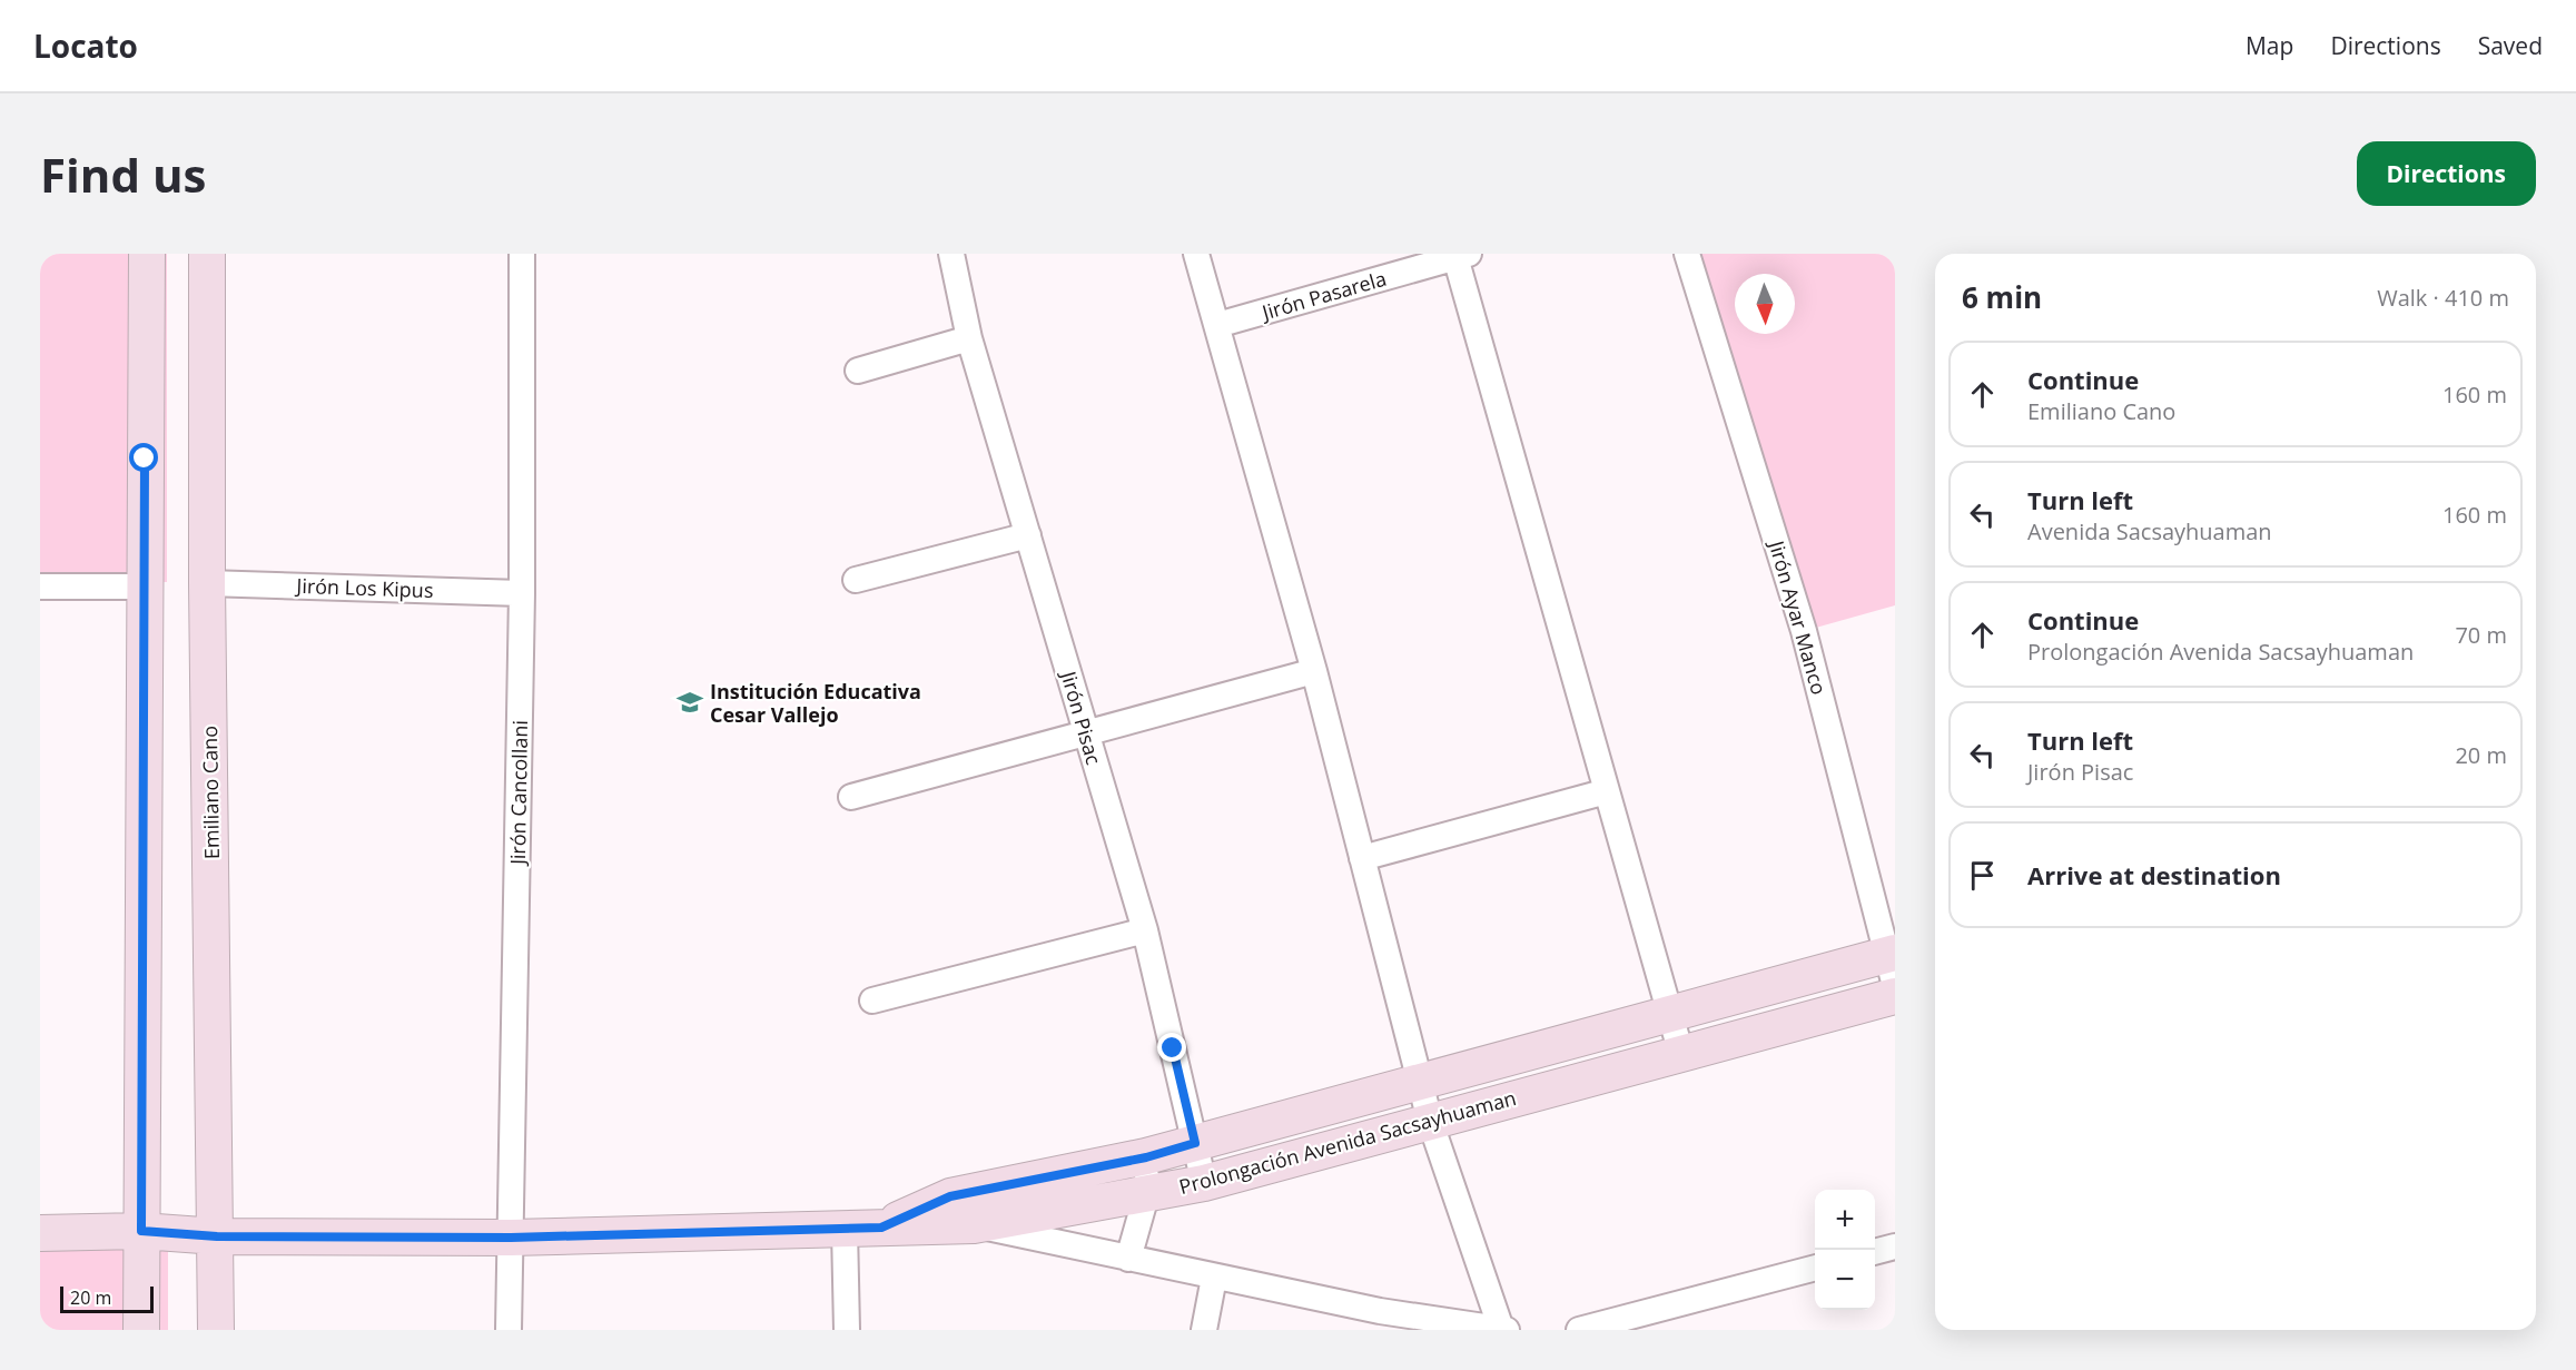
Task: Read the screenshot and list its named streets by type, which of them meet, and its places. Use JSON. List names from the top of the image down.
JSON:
{
  "streets": {
    "street": [
      "Jirón Pasarela",
      "Jirón Los Kipus",
      "Jirón Ayar Manco",
      "Jirón Pisac",
      "Emiliano Cano",
      "Jirón Cancollani",
      "Prolongación Avenida Sacsayhuaman"
    ]
  },
  "crossings": [
    ["Jirón Los Kipus", "Emiliano Cano"],
    ["Jirón Los Kipus", "Jirón Cancollani"],
    ["Jirón Ayar Manco", "Prolongación Avenida Sacsayhuaman"],
    ["Jirón Pisac", "Prolongación Avenida Sacsayhuaman"]
  ],
  "places": {
    "school or university": ["Institución Educativa Cesar Vallejo"]
  },
  "scale_bar": "20 m",
  "north": "bottom",
  "page": {
    "header": "Locato",
    "nav": ["Map", "Directions", "Saved"],
    "buttons": "Directions",
    "title": "Find us",
    "heading": ["6 min", "Walk · 410 m"],
    "list": [
      ["Continue", "Emiliano Cano", "160 m"],
      ["Turn left", "Avenida Sacsayhuaman", "160 m"],
      ["Continue", "Prolongación Avenida Sacsayhuaman", "70 m"],
      ["Turn left", "Jirón Pisac", "20 m"],
      "Arrive at destination"
    ],
    "map_buttons": ["+", "−"],
    "scale": "20 m"
  }
}
